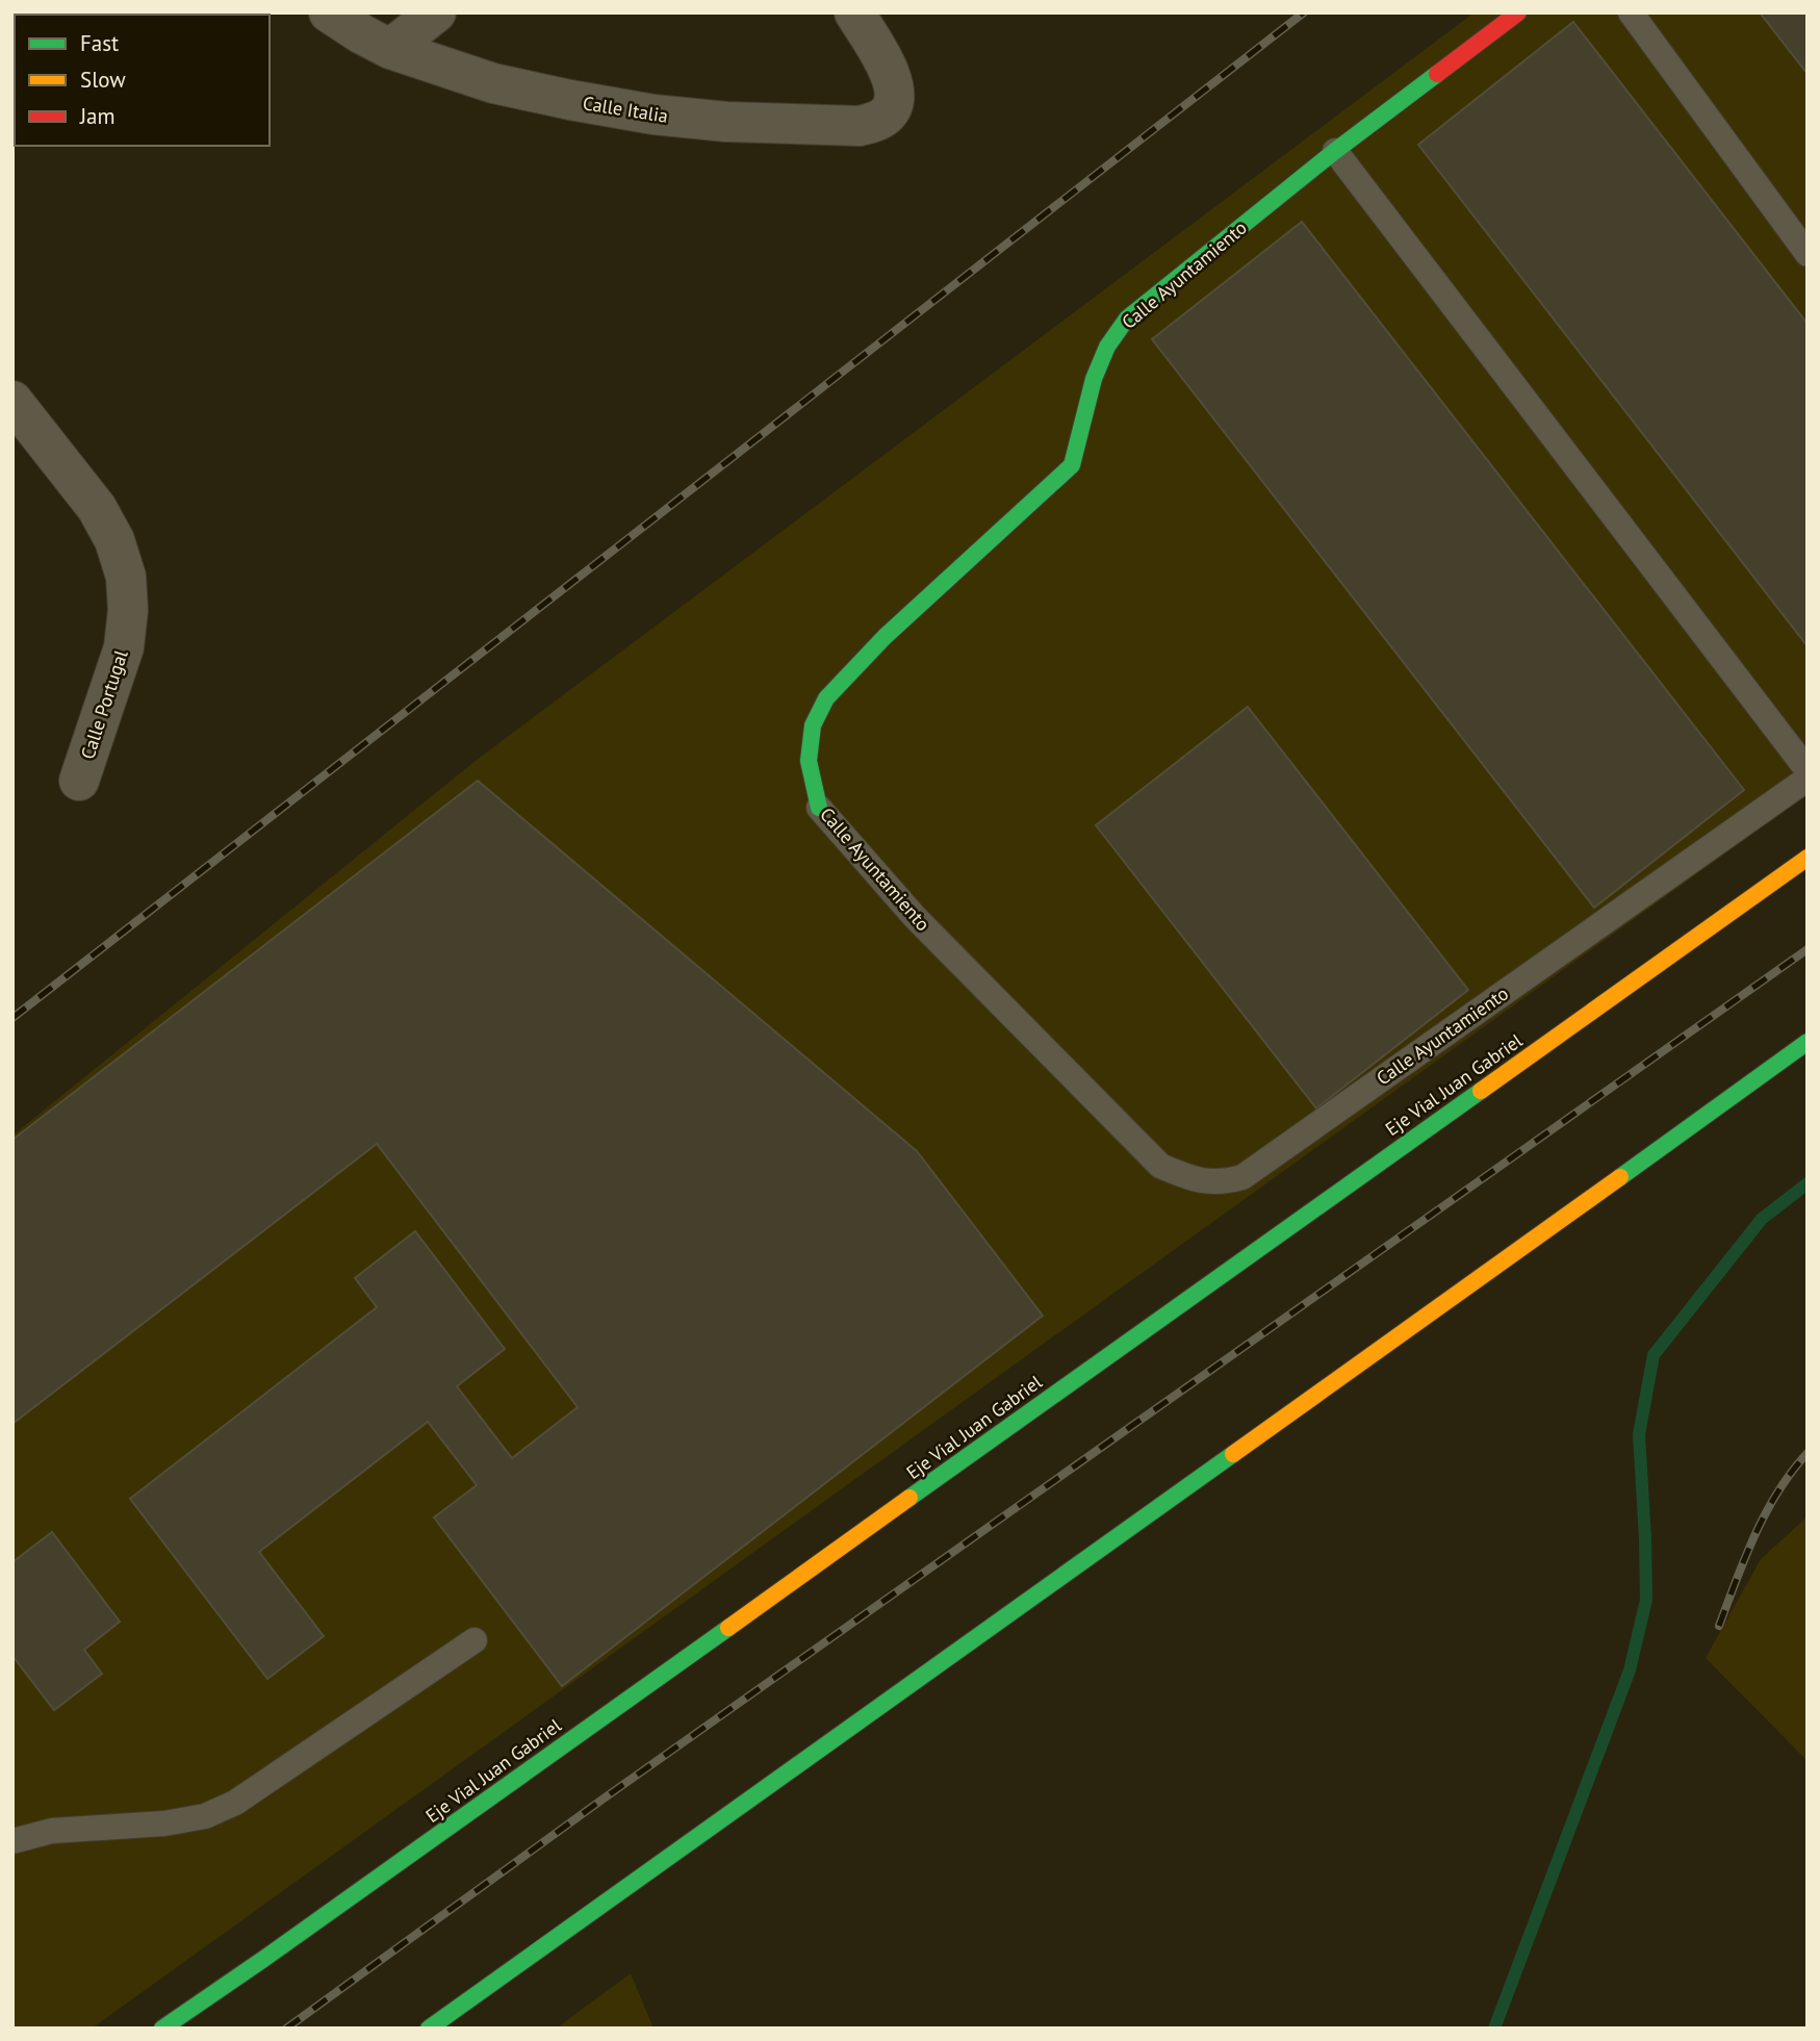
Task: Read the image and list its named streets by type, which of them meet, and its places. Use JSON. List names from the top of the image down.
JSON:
{
  "streets": {
    "main road": ["Calle Ayuntamiento", "Eje Vial Juan Gabriel"],
    "street": ["Calle Italia", "Calle Portugal"]
  },
  "legend": ["Fast", "Slow", "Jam"]
}
